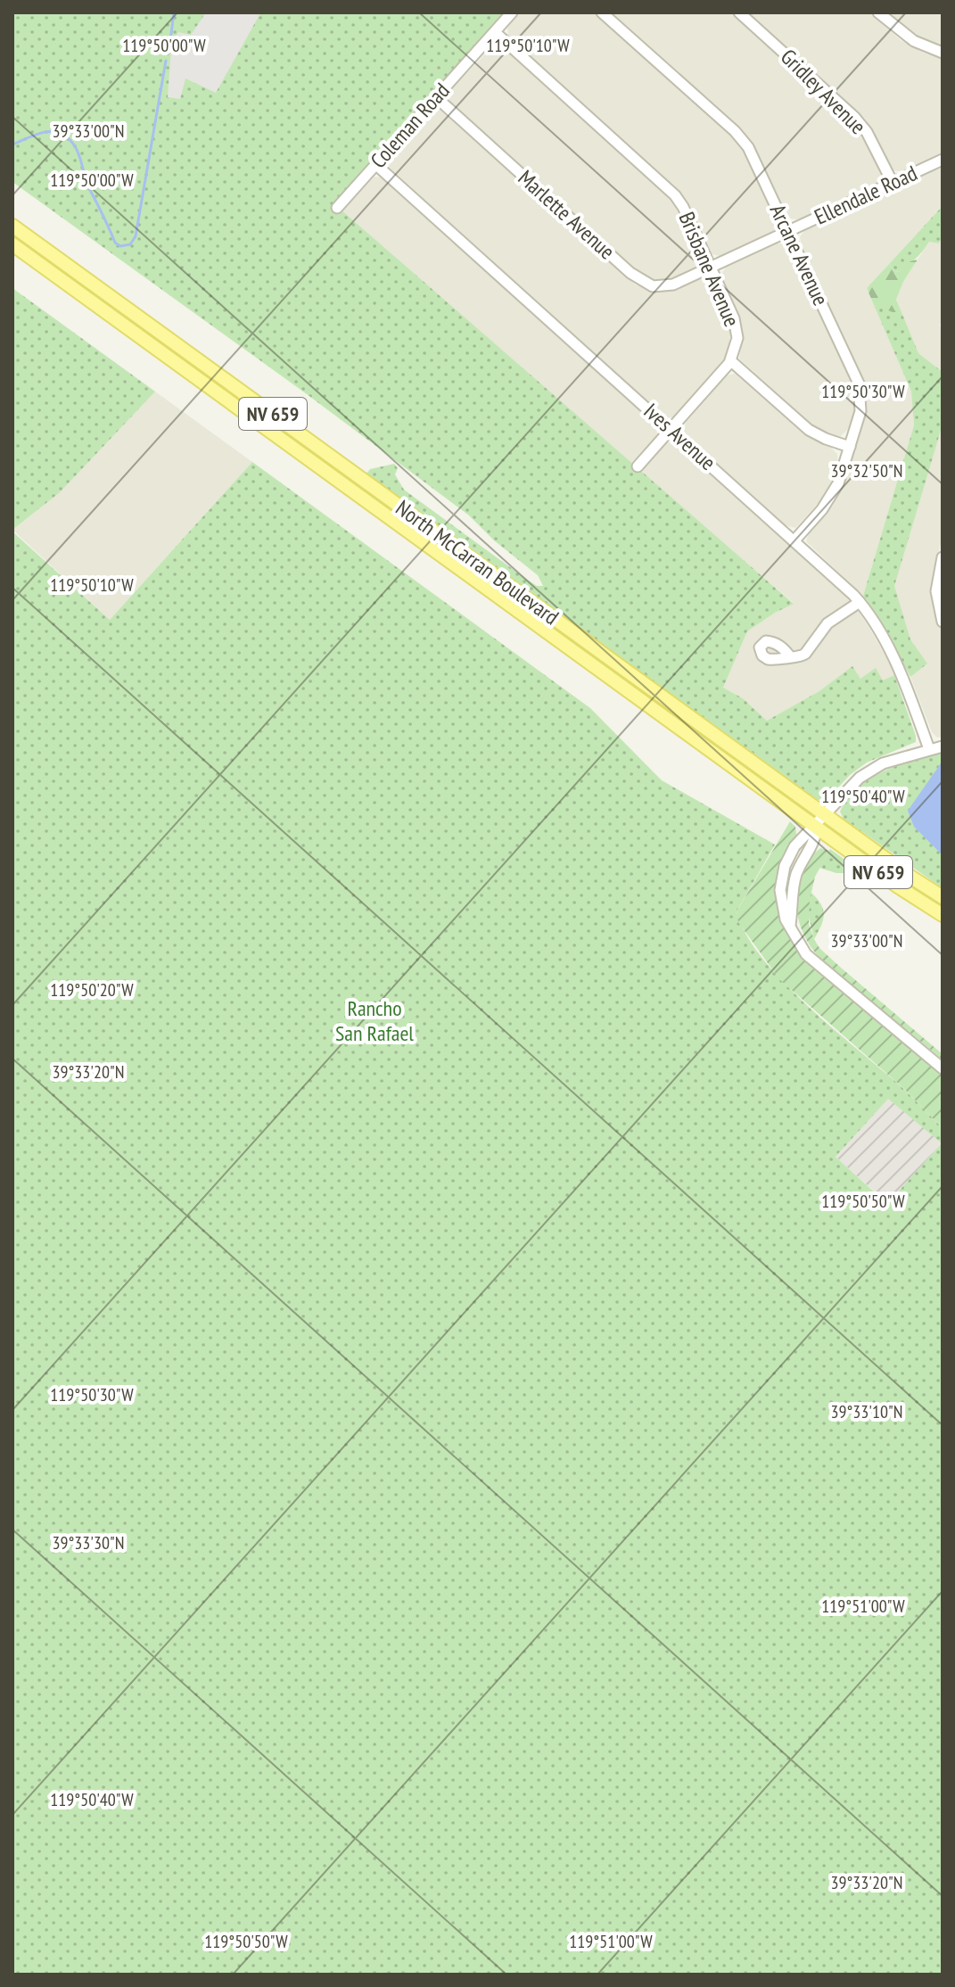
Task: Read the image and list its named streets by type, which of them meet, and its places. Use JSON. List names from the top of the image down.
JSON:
{
  "streets": {
    "main road": ["NV 659", "North McCarran Boulevard"],
    "street": [
      "Gridley Avenue",
      "Coleman Road",
      "Ellendale Road",
      "Marlette Avenue",
      "Arcane Avenue",
      "Brisbane Avenue",
      "Ives Avenue"
    ]
  },
  "crossings": [
    ["Gridley Avenue", "Ellendale Road"],
    ["Coleman Road", "Marlette Avenue"],
    ["Coleman Road", "Brisbane Avenue"],
    ["Coleman Road", "Ives Avenue"],
    ["Ellendale Road", "Marlette Avenue"],
    ["Ellendale Road", "Arcane Avenue"],
    ["Ellendale Road", "Brisbane Avenue"],
    ["Marlette Avenue", "Brisbane Avenue"],
    ["Arcane Avenue", "Ives Avenue"],
    ["Brisbane Avenue", "Ives Avenue"]
  ],
  "parks": ["Rancho San Rafael"],
  "coordinates": [
    "119°50'00\"W",
    "119°50'10\"W",
    "39°33'00\"N",
    "119°50'30\"W",
    "39°32'50\"N",
    "119°50'40\"W",
    "119°50'20\"W",
    "39°33'20\"N",
    "119°50'50\"W",
    "39°33'10\"N",
    "39°33'30\"N",
    "119°51'00\"W"
  ]
}
